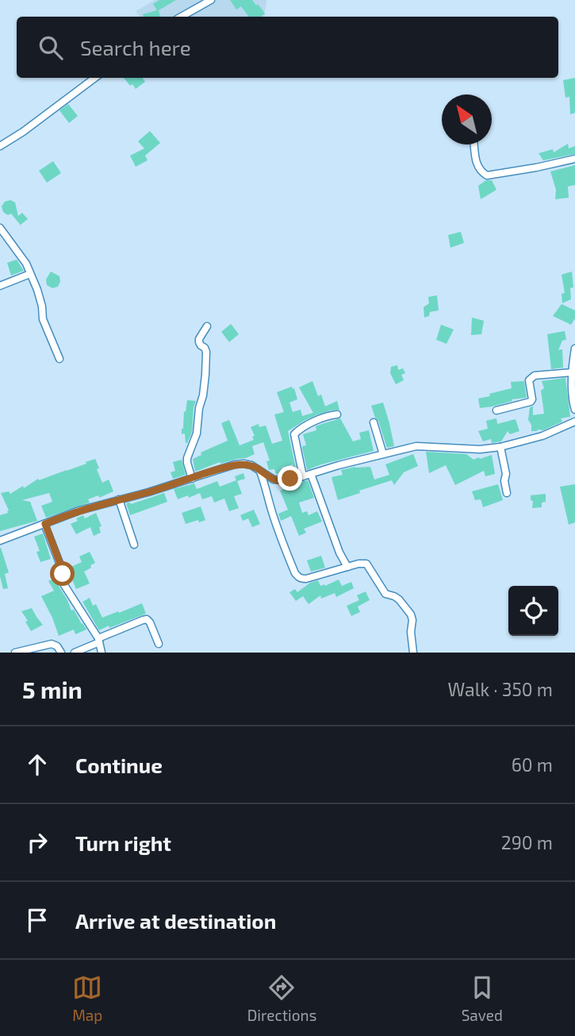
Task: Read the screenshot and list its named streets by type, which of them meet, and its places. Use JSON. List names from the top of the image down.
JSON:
{
  "north": "top left",
  "page": {
    "search": "Search here",
    "heading": ["5 min", "Walk · 350 m"],
    "list": [
      ["Continue", "60 m"],
      ["Turn right", "290 m"],
      "Arrive at destination"
    ],
    "nav": ["Map", "Directions", "Saved"]
  }
}
